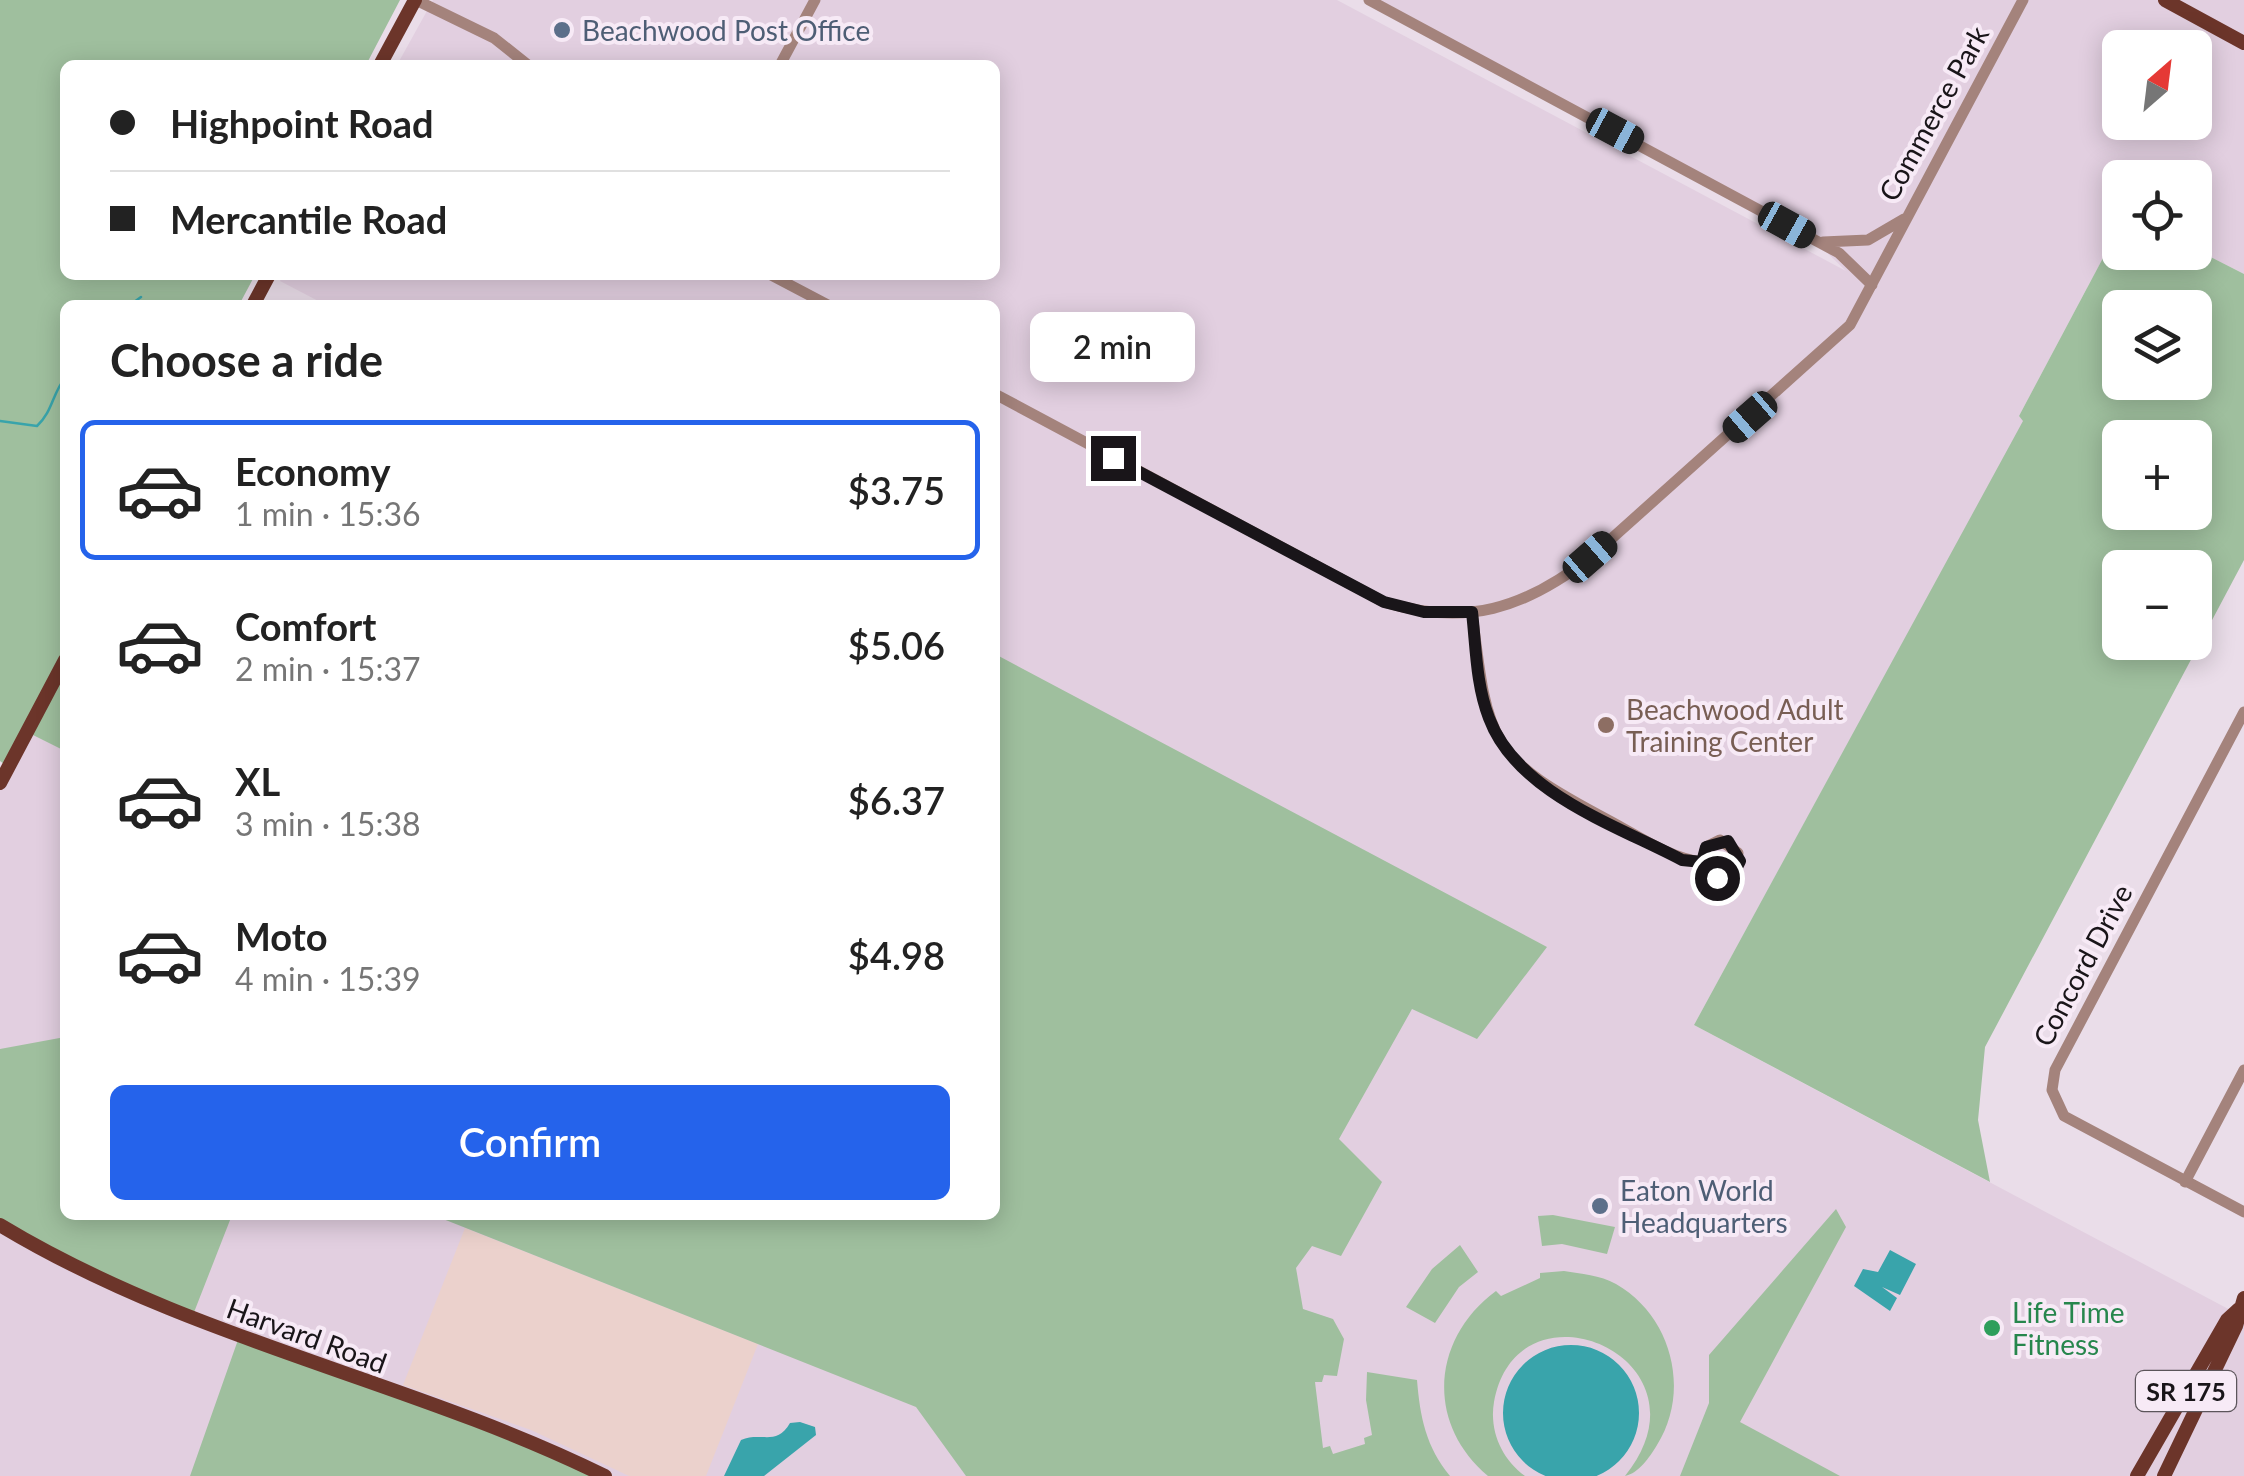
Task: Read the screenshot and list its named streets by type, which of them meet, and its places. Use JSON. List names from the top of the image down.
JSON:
{
  "streets": {
    "main road": ["Harvard Road", "SR 175"],
    "street": ["Commerce Park", "Concord Drive"]
  },
  "places": [
    "Beachwood Post Office",
    "Beachwood Adult Training Center",
    "Eaton World Headquarters",
    "Life Time Fitness"
  ],
  "north": "top right",
  "page": {
    "map_buttons": ["+", "−"],
    "banner": ["Highpoint Road", "Mercantile Road"],
    "heading": "Choose a ride",
    "bubble": "2 min",
    "list": [
      {
        "name": "Economy",
        "note": "1 min · 15:36",
        "value": "$3.75"
      },
      {
        "name": "Comfort",
        "note": "2 min · 15:37",
        "value": "$5.06"
      },
      {
        "name": "XL",
        "note": "3 min · 15:38",
        "value": "$6.37"
      },
      {
        "name": "Moto",
        "note": "4 min · 15:39",
        "value": "$4.98"
      }
    ],
    "buttons": "Confirm"
  }
}
